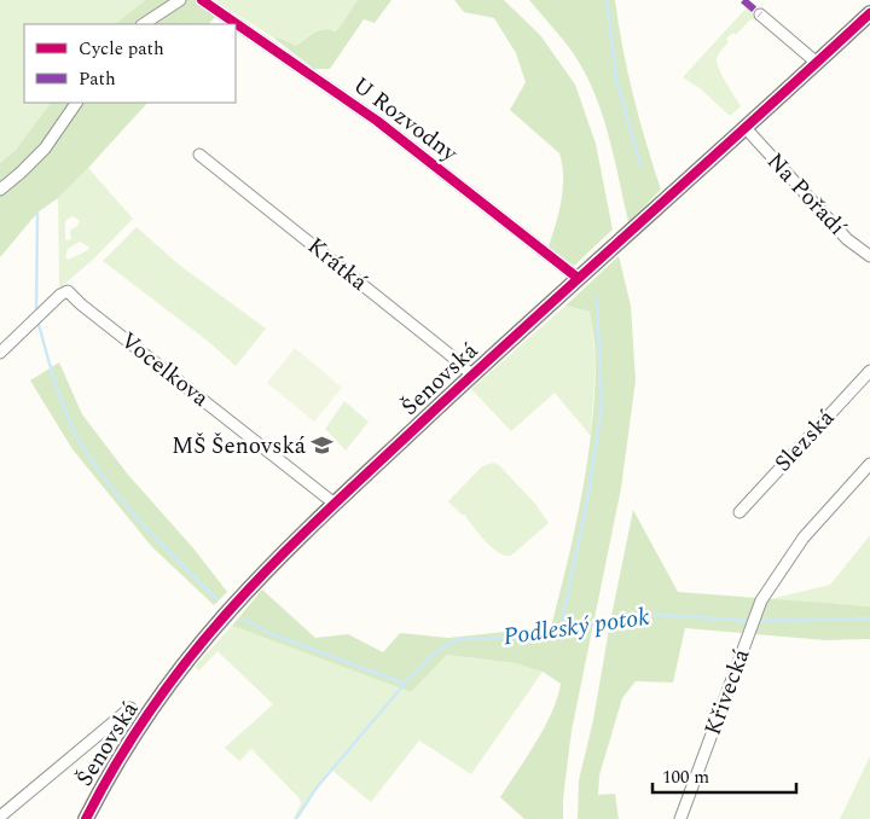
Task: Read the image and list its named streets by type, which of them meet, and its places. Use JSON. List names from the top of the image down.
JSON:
{
  "streets": {
    "main road": ["Šenovská"],
    "street": [
      "U Rozvodny",
      "Na Pořadí",
      "Krátká",
      "Vocelkova",
      "Slezská",
      "Křivecká"
    ]
  },
  "crossings": [
    ["U Rozvodny", "Šenovská"],
    ["Na Pořadí", "Šenovská"],
    ["Krátká", "Šenovská"],
    ["Vocelkova", "Šenovská"]
  ],
  "water": ["Podleský potok"],
  "places": {
    "school or university": ["MŠ Šenovská"]
  },
  "legend": ["Cycle path", "Path"],
  "scale_bar": "100 m"
}
